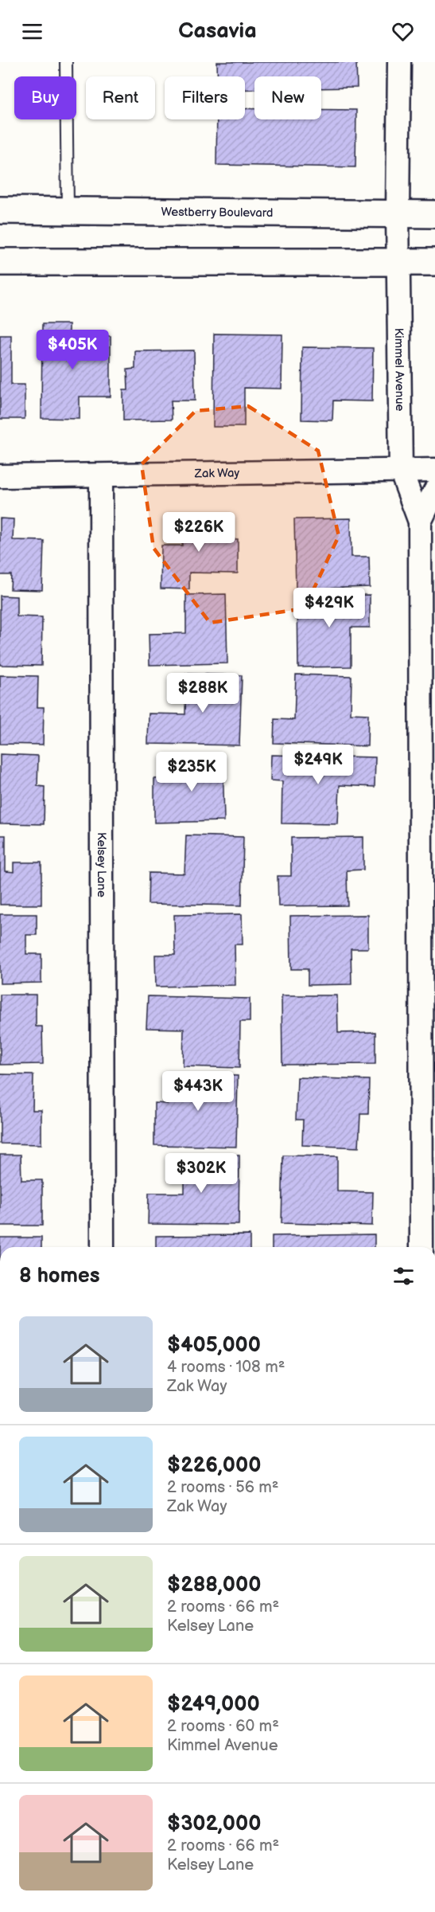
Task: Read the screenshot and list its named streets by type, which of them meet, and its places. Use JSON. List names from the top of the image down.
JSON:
{
  "streets": {
    "street": [
      "Westberry Boulevard",
      "Kimmel Avenue",
      "Zak Way",
      "Kelsey Lane"
    ]
  },
  "crossings": [
    ["Westberry Boulevard", "Kimmel Avenue"],
    ["Kimmel Avenue", "Zak Way"],
    ["Zak Way", "Kelsey Lane"]
  ],
  "page": {
    "header": "Casavia",
    "chip": [
      "Buy",
      "Rent",
      "Filters",
      "New"
    ],
    "price": [
      "$405K",
      "$226K",
      "$429K",
      "$288K",
      "$249K",
      "$235K",
      "$443K",
      "$302K"
    ],
    "heading": "8 homes",
    "list": [
      {
        "name": "$405,000",
        "note": "4 rooms · 108 m² · Zak Way"
      },
      {
        "name": "$226,000",
        "note": "2 rooms · 56 m² · Zak Way"
      },
      {
        "name": "$288,000",
        "note": "2 rooms · 66 m² · Kelsey Lane"
      },
      {
        "name": "$249,000",
        "note": "2 rooms · 60 m² · Kimmel Avenue"
      },
      {
        "name": "$302,000",
        "note": "2 rooms · 66 m² · Kelsey Lane"
      }
    ]
  }
}
